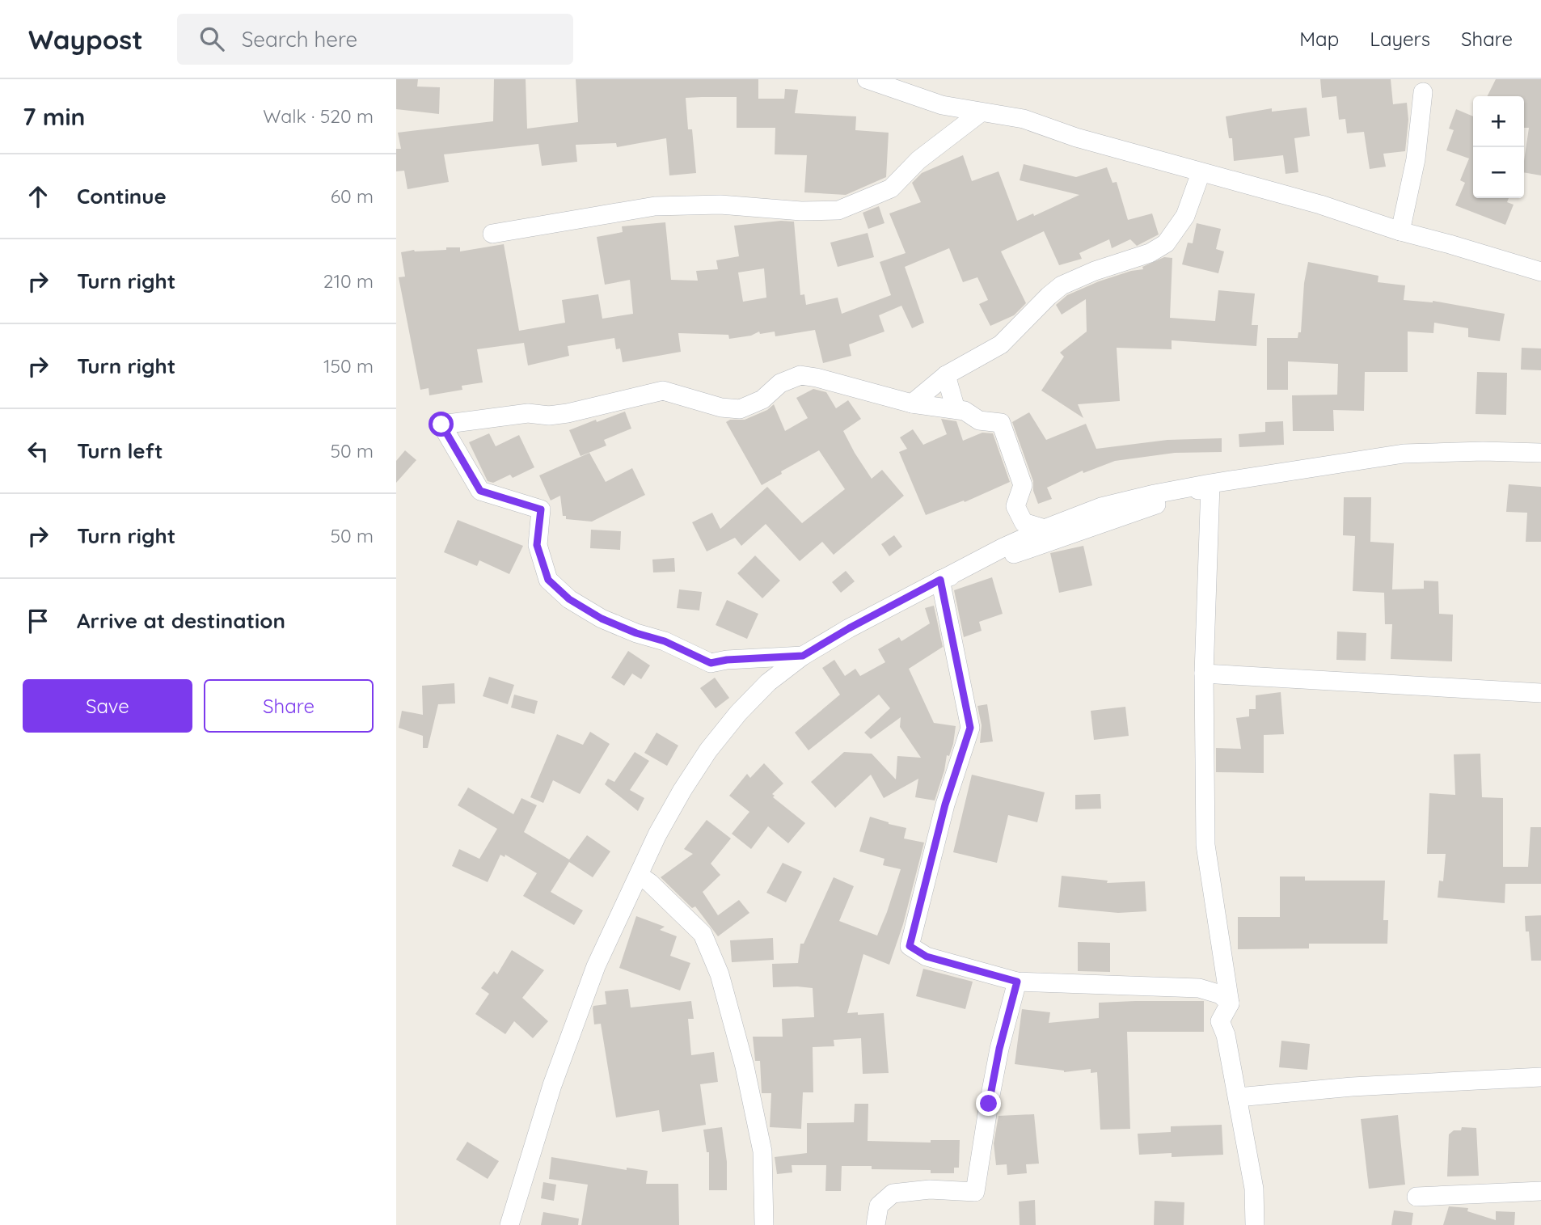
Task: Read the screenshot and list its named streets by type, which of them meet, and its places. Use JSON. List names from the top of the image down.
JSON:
{
  "page": {
    "header": "Waypost",
    "search": "Search here",
    "nav": ["Map", "Layers", "Share"],
    "heading": ["7 min", "Walk · 520 m"],
    "map_buttons": ["+", "−"],
    "list": [
      ["Continue", "60 m"],
      ["Turn right", "210 m"],
      ["Turn right", "150 m"],
      ["Turn left", "50 m"],
      ["Turn right", "50 m"],
      "Arrive at destination"
    ],
    "buttons": ["Save", "Share"]
  }
}
